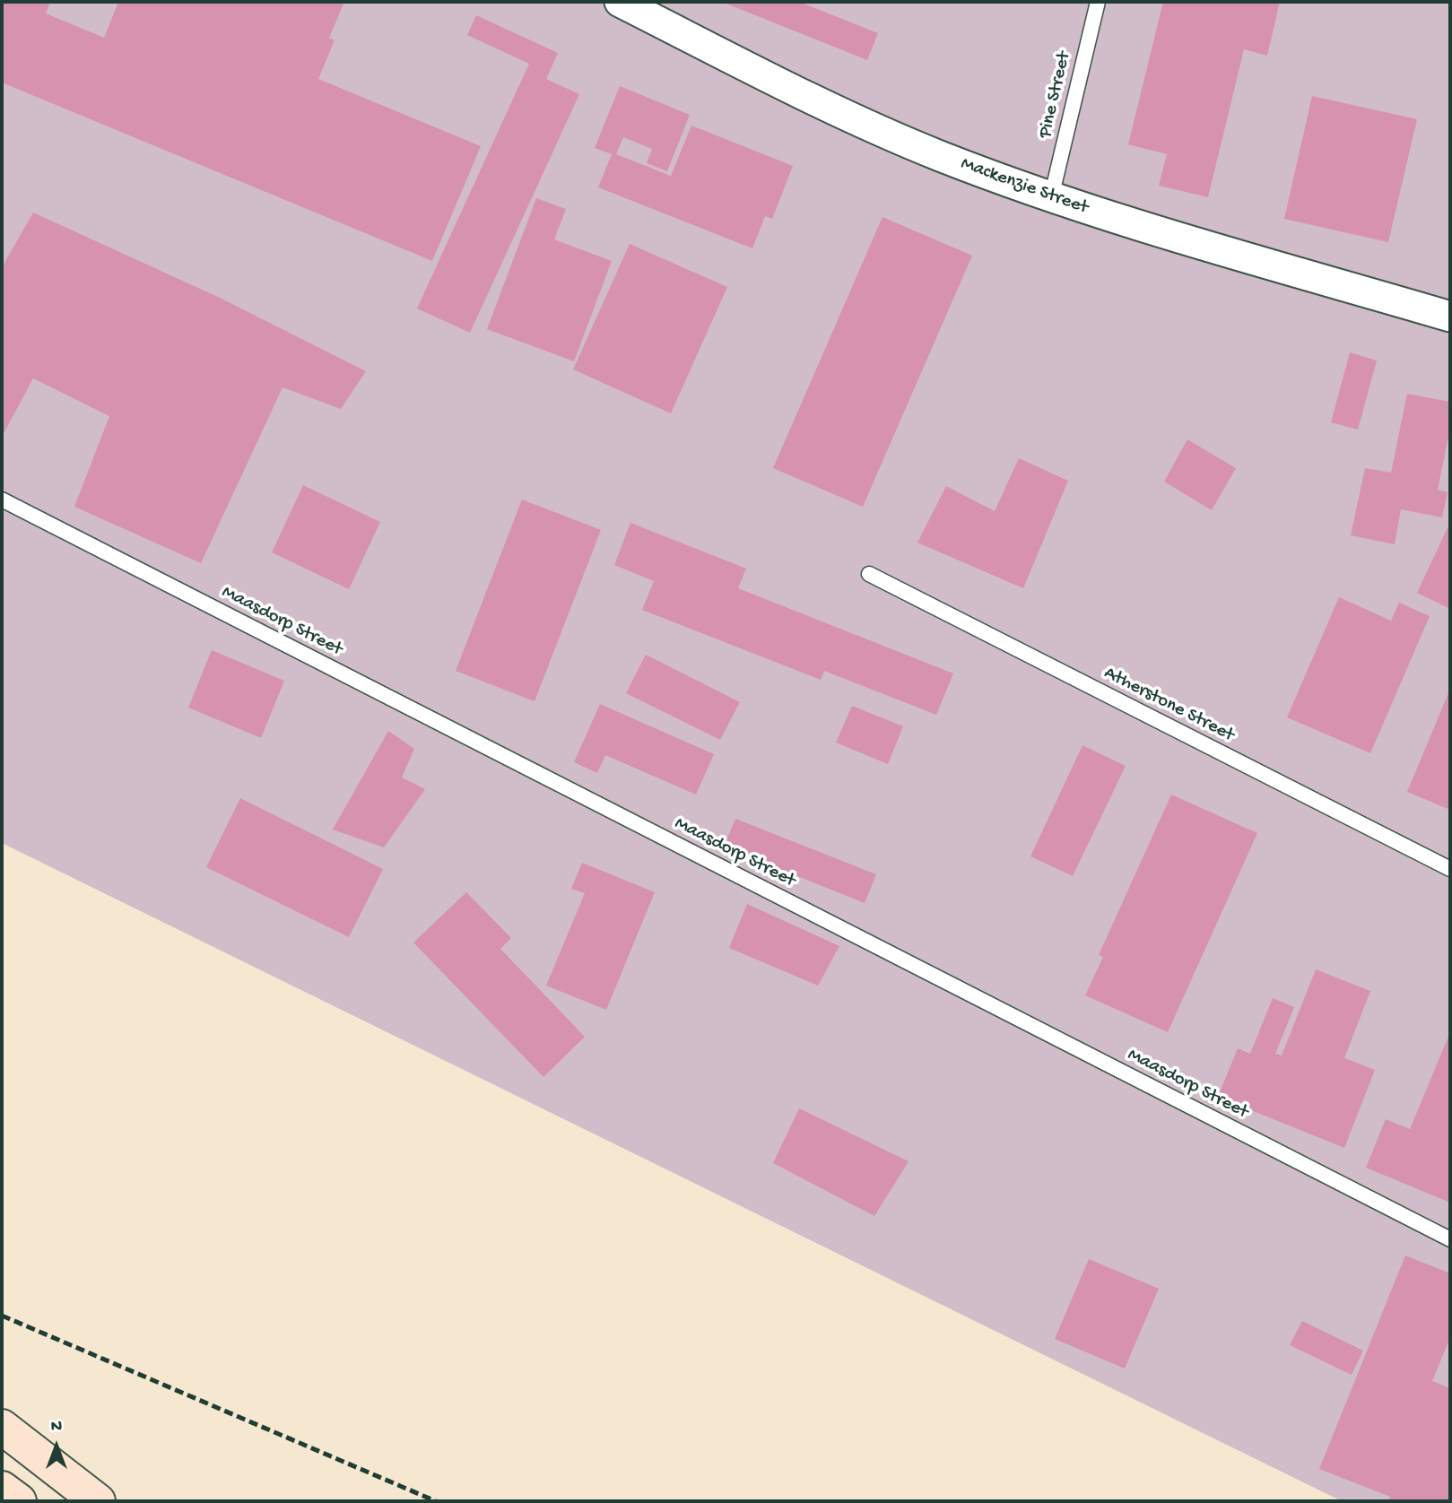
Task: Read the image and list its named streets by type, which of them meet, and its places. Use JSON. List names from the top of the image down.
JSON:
{
  "streets": {
    "street": ["Mackenzie Street"],
    "lane": ["Pine Street", "Maasdorp Street", "Atherstone Street"]
  },
  "crossings": [
    ["Pine Street", "Mackenzie Street"]
  ],
  "north": "top"
}
